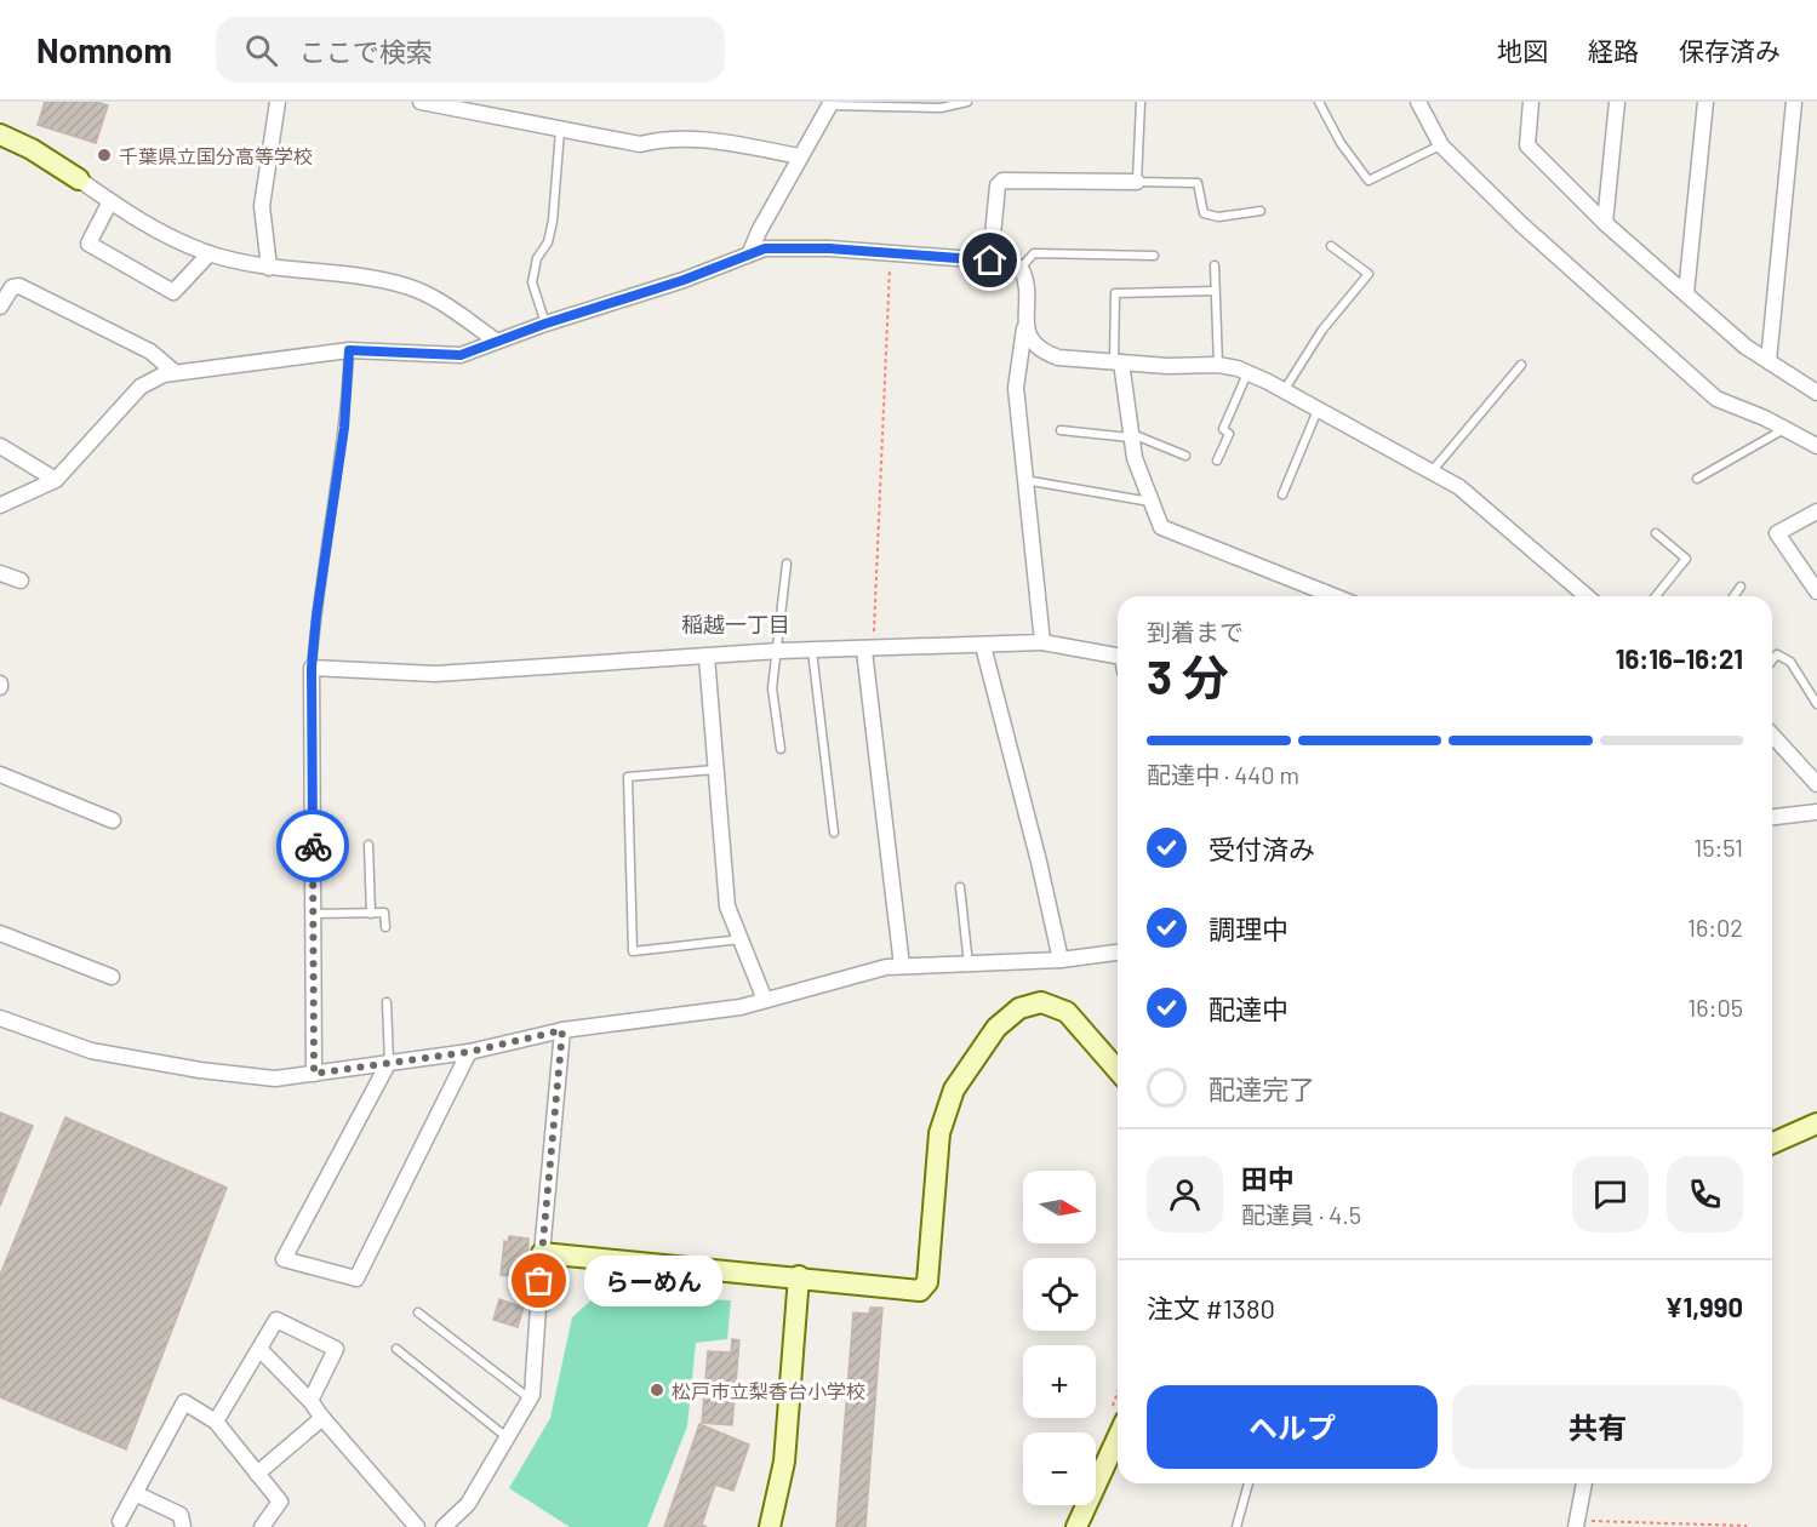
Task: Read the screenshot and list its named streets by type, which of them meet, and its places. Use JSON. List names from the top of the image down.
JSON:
{
  "districts": ["稲越一丁目"],
  "places": ["千葉県立国分高等学校", "らーめん", "松戸市立梨香台小学校"],
  "north": "right",
  "page": {
    "header": "Nomnom",
    "search": "ここで検索",
    "nav": ["地図", "経路", "保存済み"],
    "heading": ["3 分", "到着まで", "16:16–16:21"],
    "panel": [
      "田中",
      "配達員 · 4.5",
      "注文 #1380",
      "¥1,990"
    ],
    "bar": "配達中 · 440 m",
    "list": [
      ["受付済み", "15:51"],
      ["調理中", "16:02"],
      ["配達中", "16:05"],
      "配達完了"
    ],
    "map_buttons": ["+", "−"],
    "bubble": "らーめん",
    "buttons": ["ヘルプ", "共有"]
  }
}
